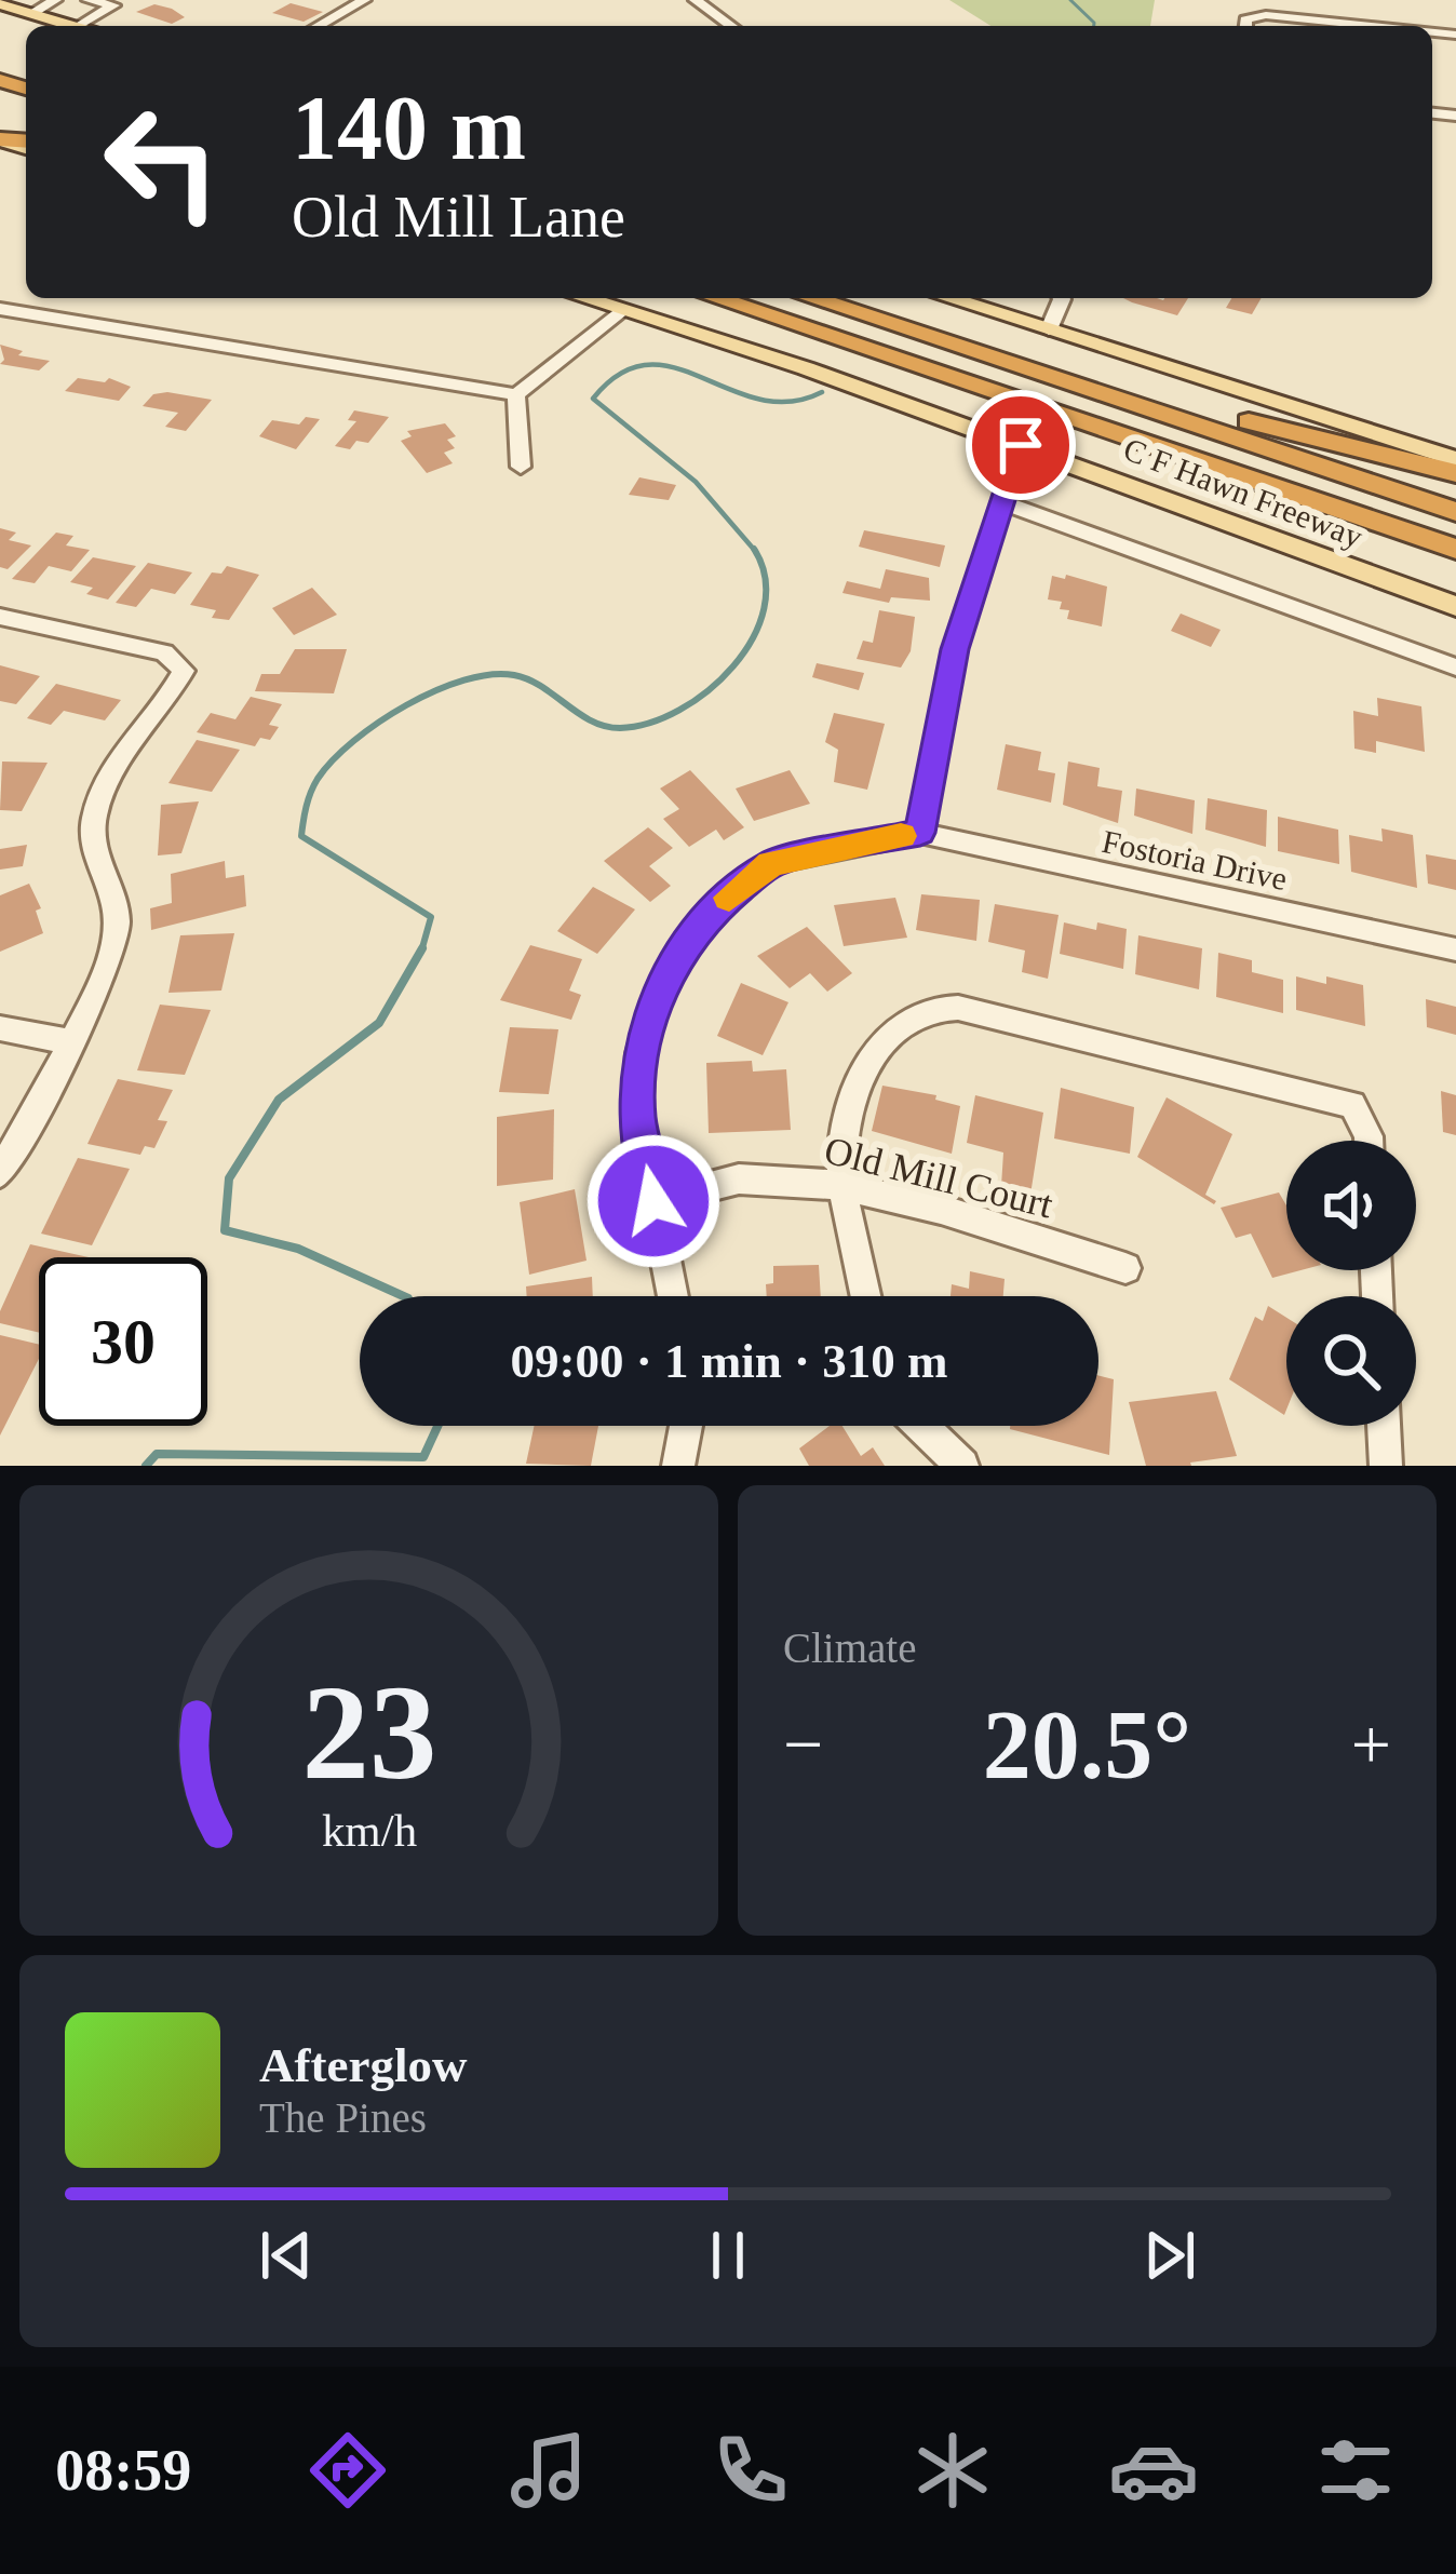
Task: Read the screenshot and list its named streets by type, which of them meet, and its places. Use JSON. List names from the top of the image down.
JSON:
{
  "streets": {
    "highway": ["C F Hawn Freeway"],
    "street": ["Fostoria Drive", "Old Mill Court"]
  },
  "page": {
    "turn": ["140 m", "Old Mill Lane"],
    "limit": "30",
    "trip": "09:00 · 1 min · 310 m",
    "tile": "Climate",
    "heat": ["−", "20.5°", "+"],
    "song": ["Afterglow", "The Pines"],
    "tabs": "08:59",
    "gauge": ["23", "km/h"]
  }
}
